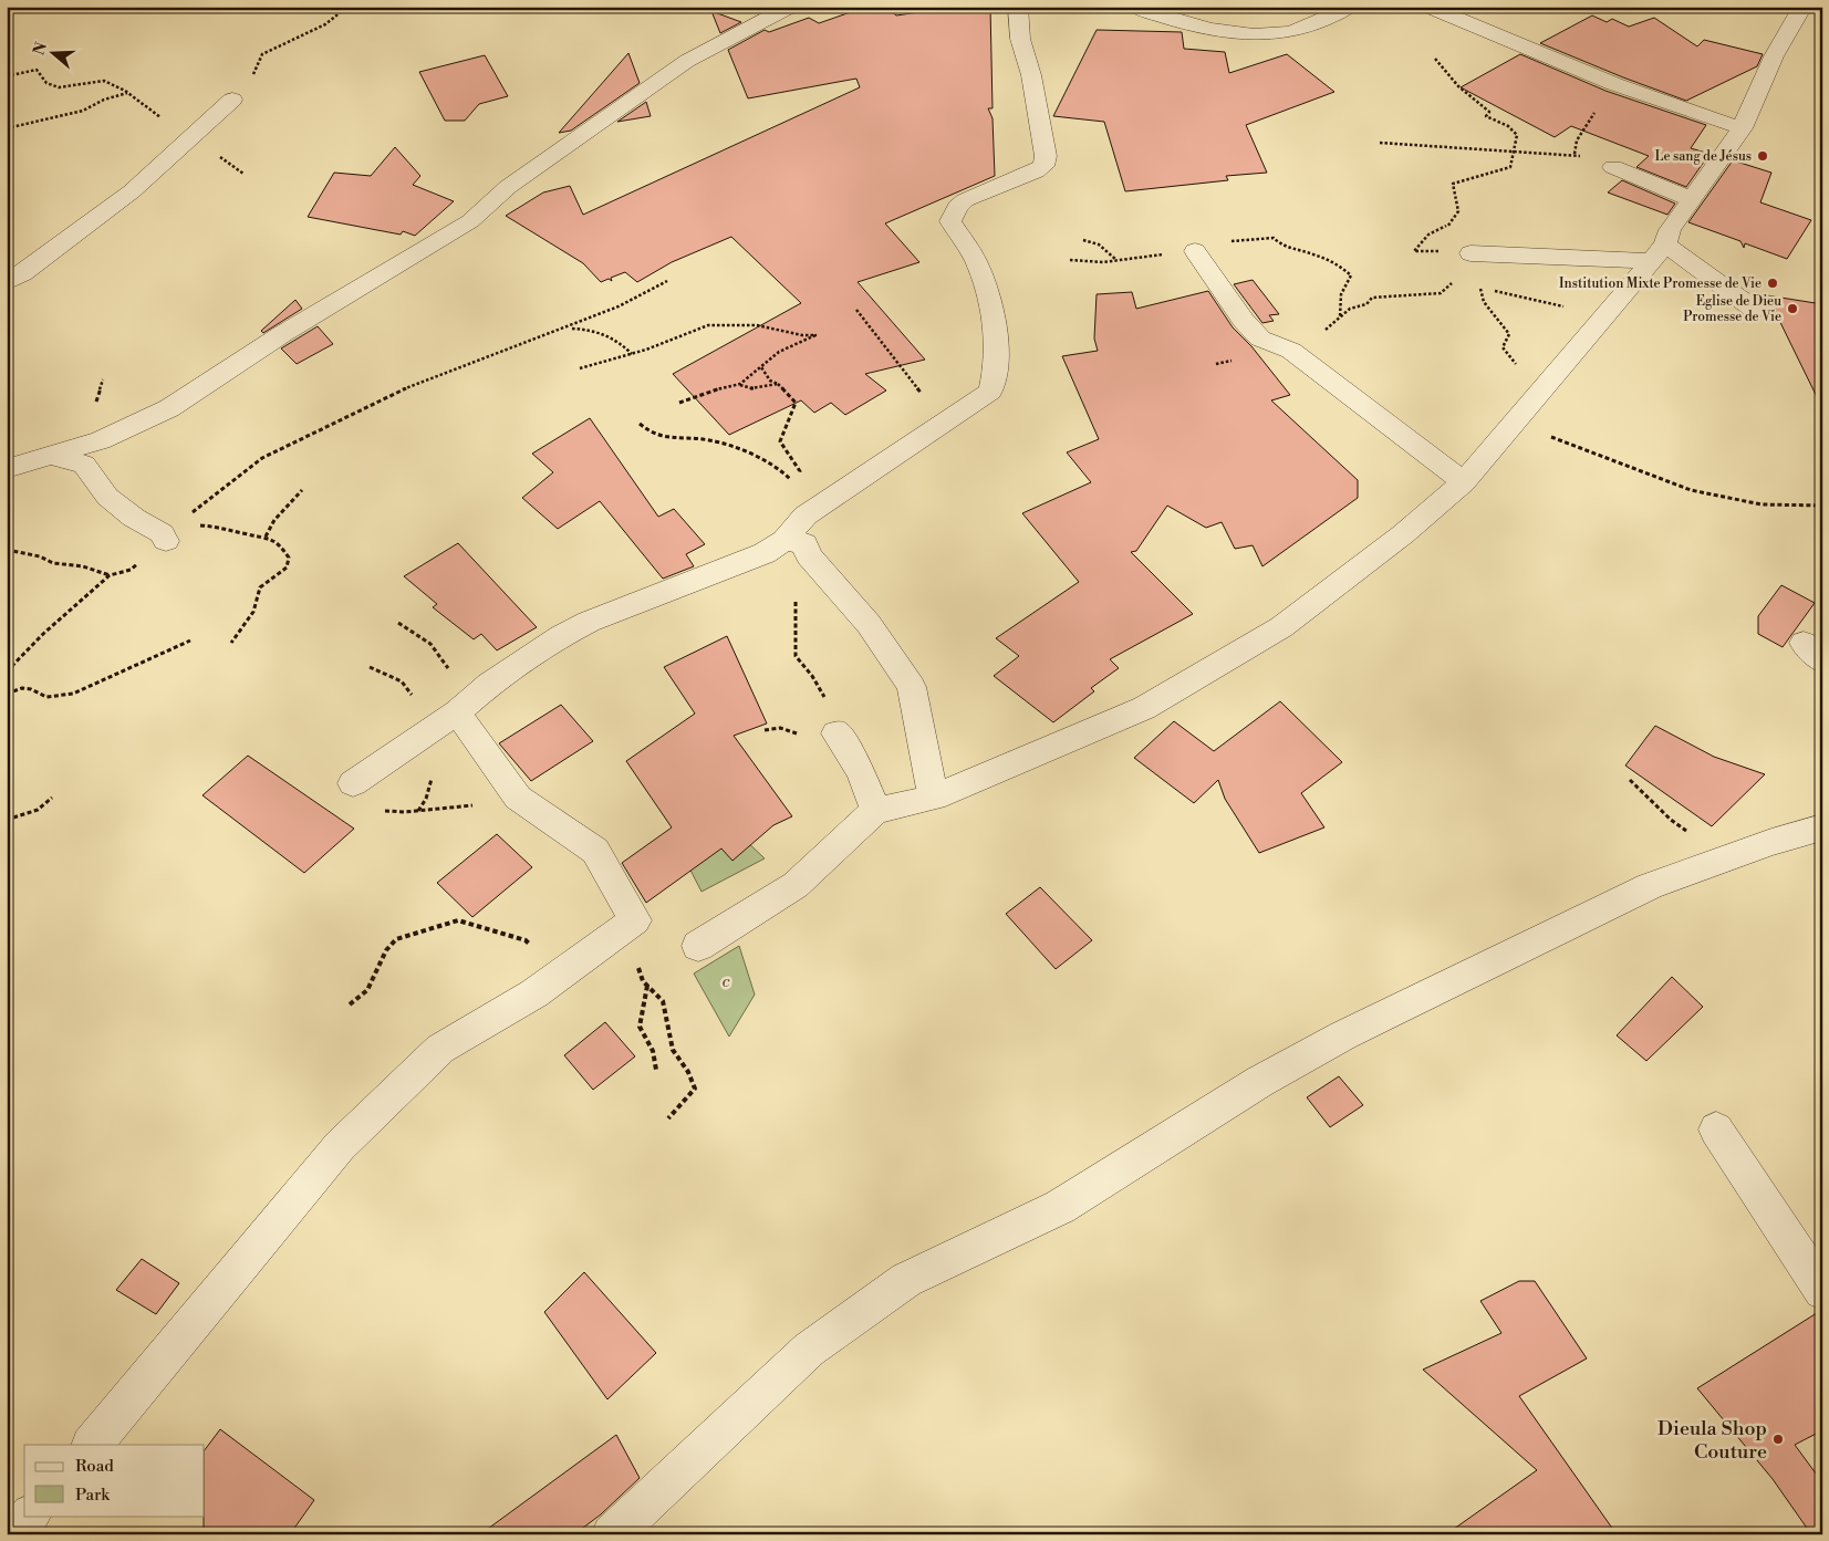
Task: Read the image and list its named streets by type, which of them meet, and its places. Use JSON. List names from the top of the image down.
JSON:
{
  "parks": ["c"],
  "places": [
    "Le sang de Jésus",
    "Institution Mixte Promesse de Vie",
    "Eglise de Dieu Promesse de Vie",
    "Dieula Shop Couture"
  ],
  "legend": ["Road", "Park"],
  "north": "left"
}
